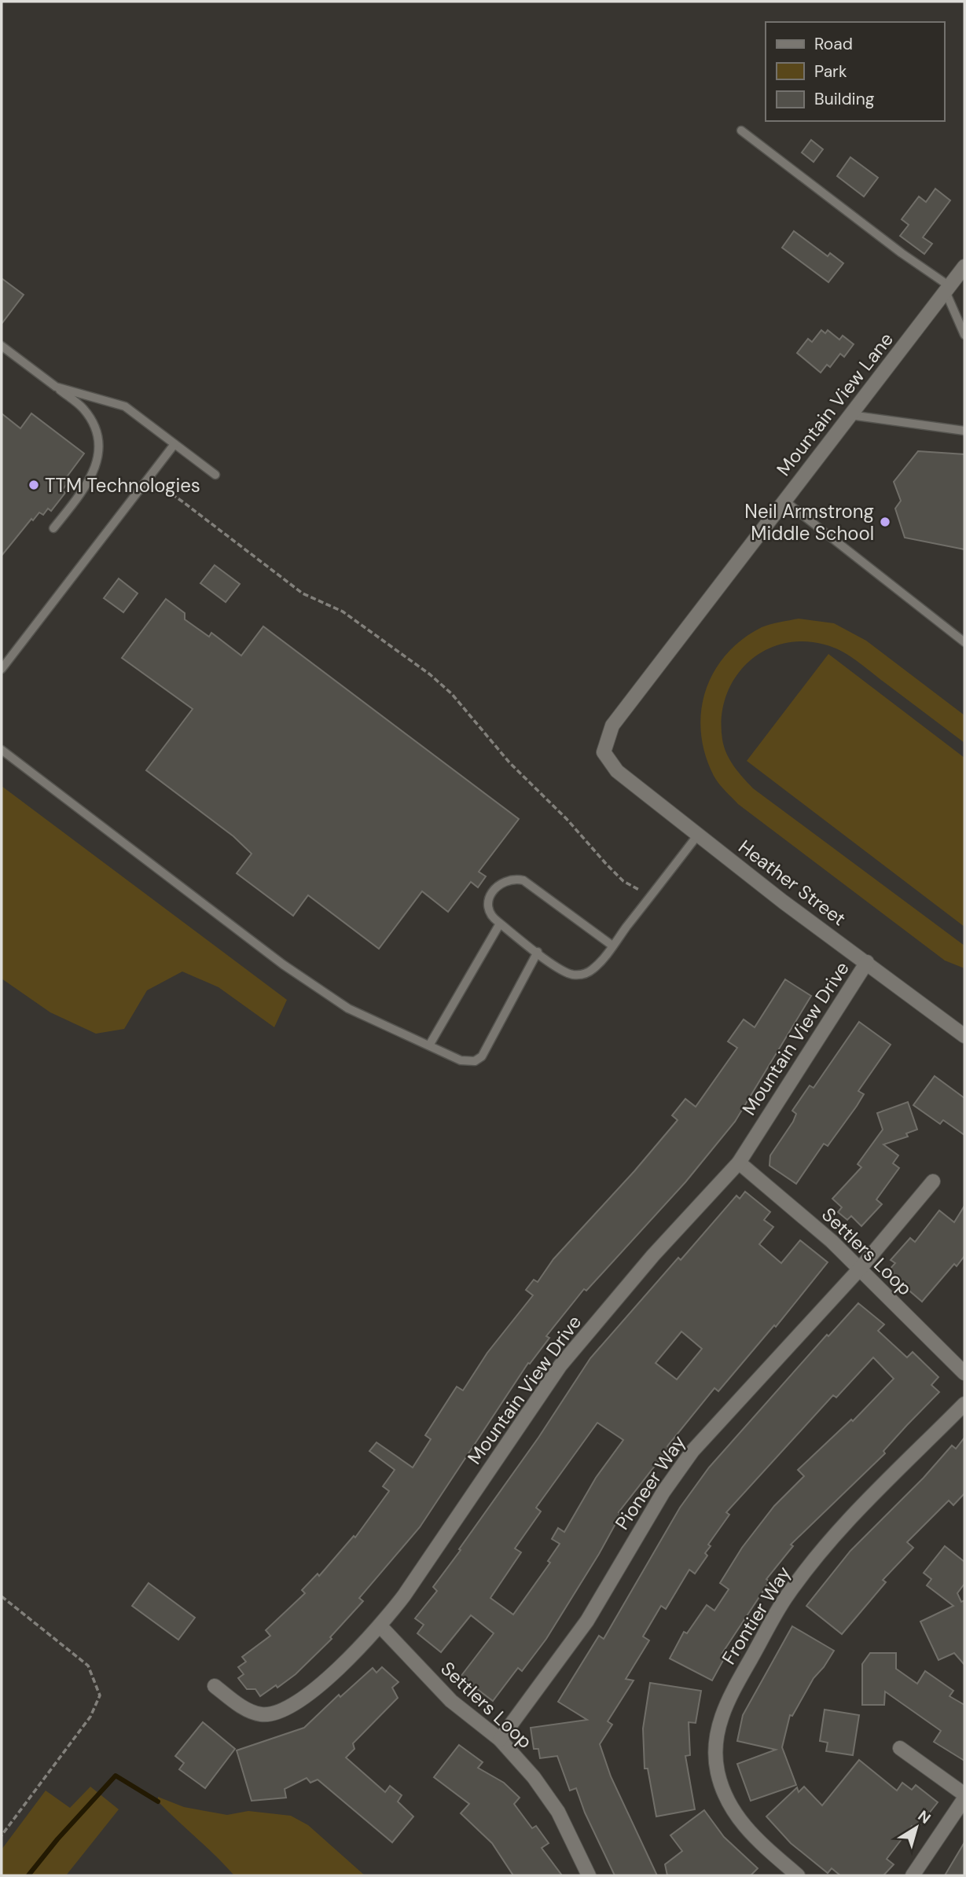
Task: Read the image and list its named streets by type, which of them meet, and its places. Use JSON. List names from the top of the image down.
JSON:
{
  "streets": {
    "street": [
      "Mountain View Lane",
      "Heather Street",
      "Mountain View Drive",
      "Settlers Loop",
      "Pioneer Way",
      "Frontier Way"
    ]
  },
  "crossings": [
    ["Mountain View Lane", "Heather Street"],
    ["Heather Street", "Mountain View Drive"],
    ["Mountain View Drive", "Settlers Loop"],
    ["Settlers Loop", "Pioneer Way"]
  ],
  "places": ["TTM Technologies", "Neil Armstrong Middle School"],
  "legend": ["Road", "Park", "Building"],
  "north": "top right"
}
